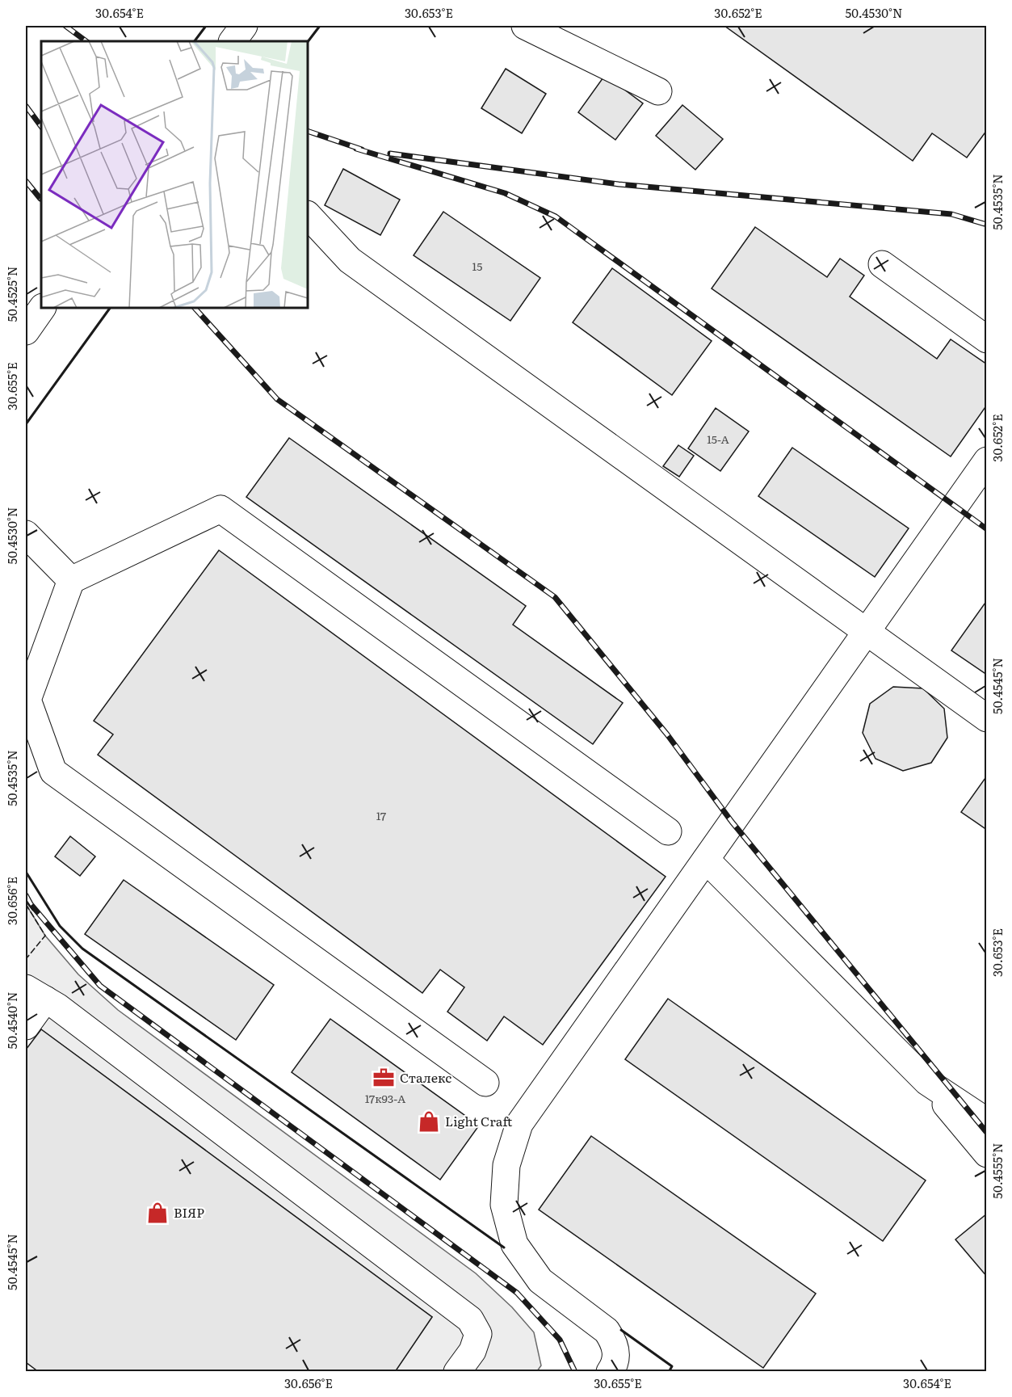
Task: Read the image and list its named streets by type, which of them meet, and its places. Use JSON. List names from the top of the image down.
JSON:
{
  "places": {
    "office": ["Сталекс"],
    "shop": ["Light Craft", "ВІЯР"]
  },
  "house_numbers": [
    "15",
    "15-А",
    "17",
    "17к93-А"
  ],
  "coordinates": [
    "30.654°E",
    "30.653°E",
    "30.652°E",
    "50.4530°N",
    "50.4535°N",
    "50.4525°N",
    "30.655°E",
    "50.4545°N",
    "30.656°E",
    "50.4540°N",
    "50.4555°N"
  ]
}
